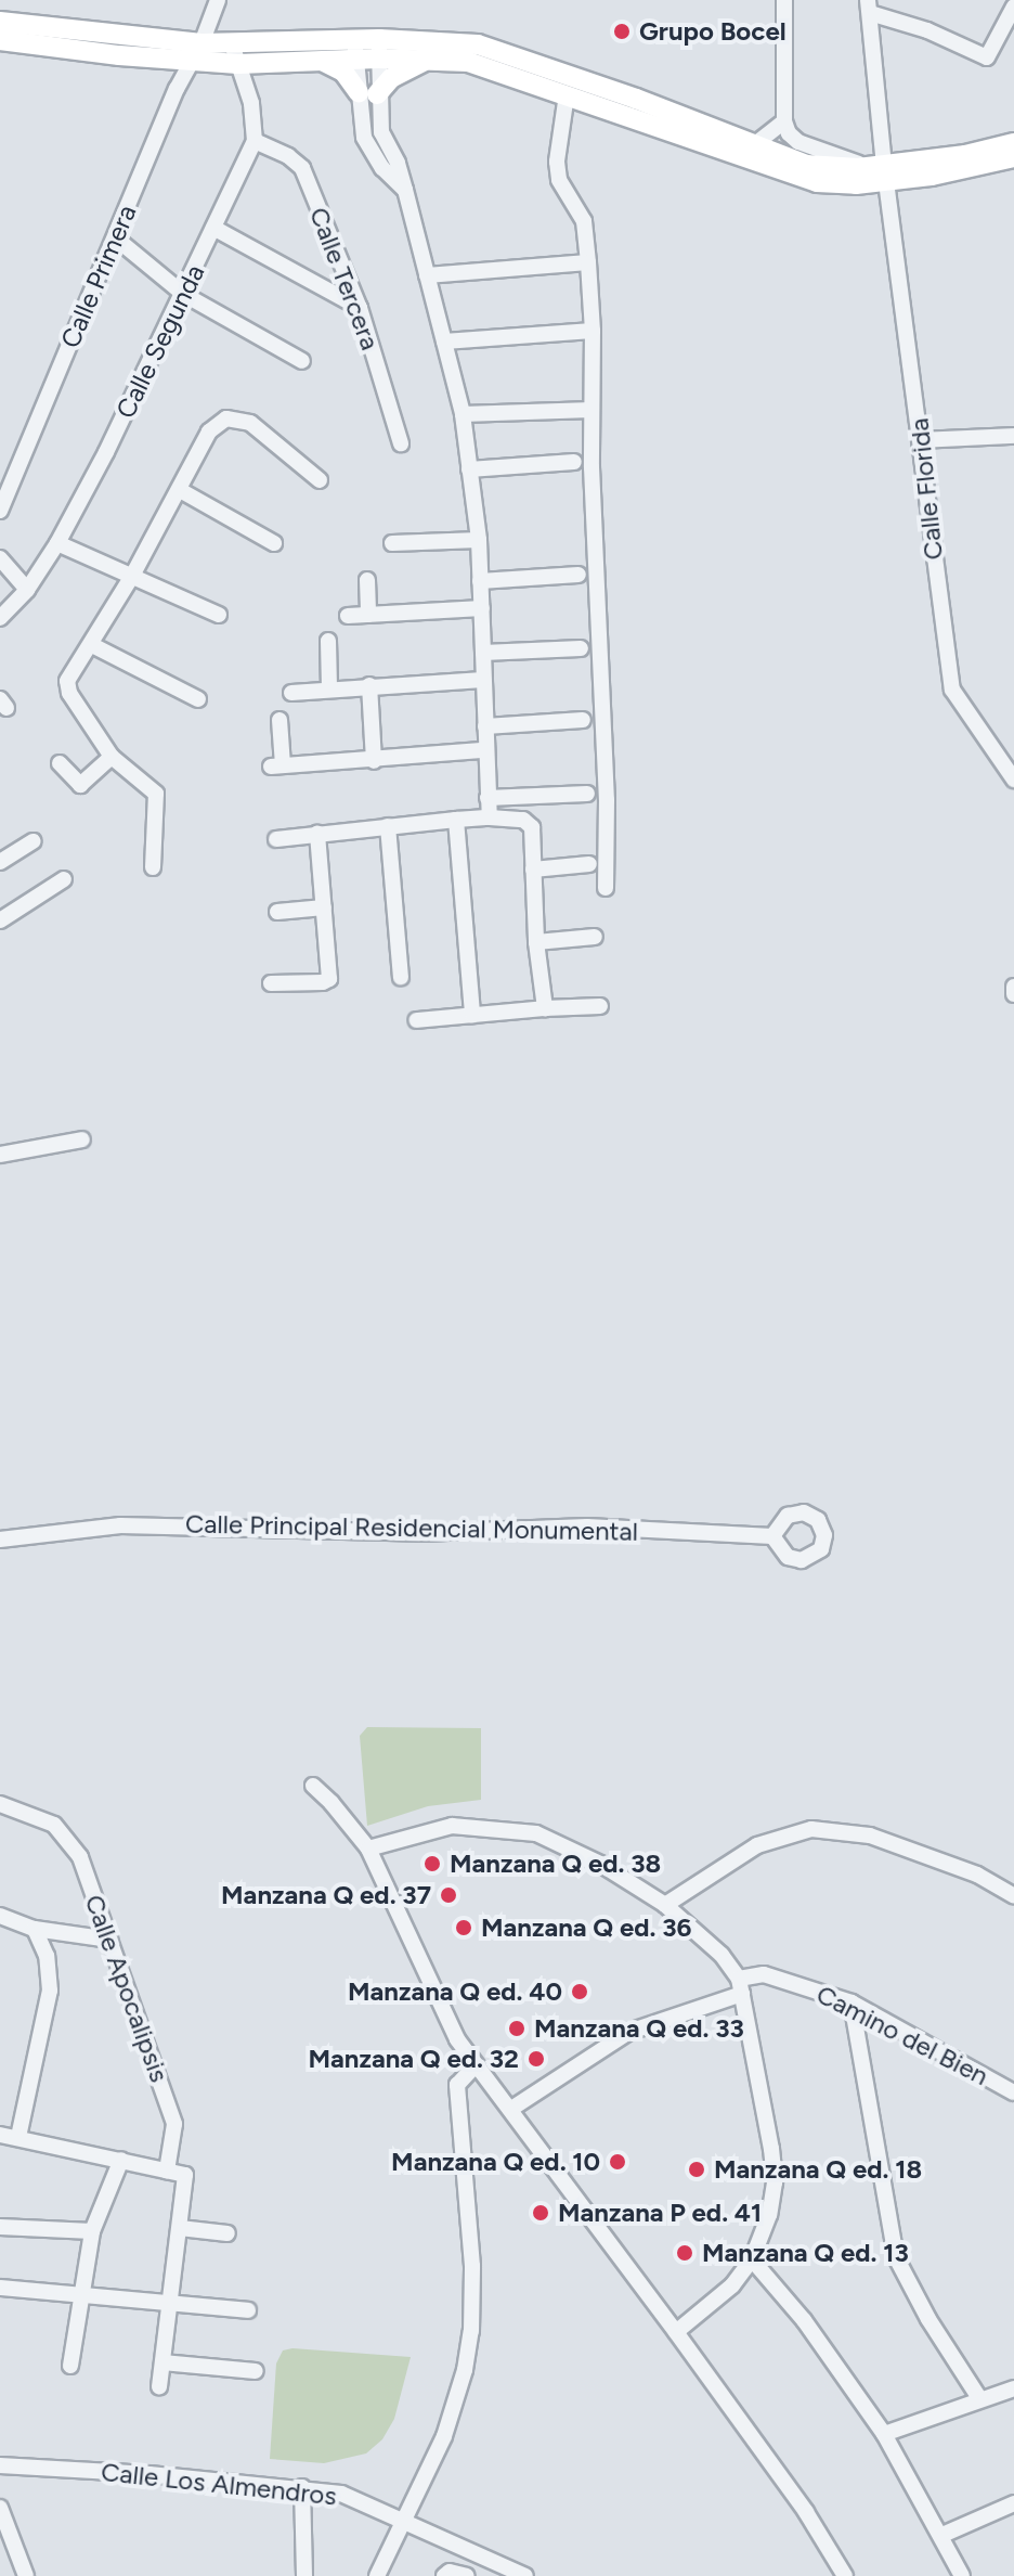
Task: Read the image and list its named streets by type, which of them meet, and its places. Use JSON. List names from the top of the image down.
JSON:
{
  "streets": {
    "street": [
      "Calle Primera",
      "Calle Tercera",
      "Calle Segunda",
      "Calle Florida",
      "Calle Principal Residencial Monumental",
      "Calle Apocalipsis",
      "Camino del Bien",
      "Calle Los Almendros"
    ]
  },
  "crossings": [
    ["Calle Tercera", "Calle Segunda"]
  ],
  "places": [
    "Grupo Bocel",
    "Manzana Q ed. 38",
    "Manzana Q ed. 37",
    "Manzana Q ed. 36",
    "Manzana Q ed. 40",
    "Manzana Q ed. 33",
    "Manzana Q ed. 32",
    "Manzana Q ed. 10",
    "Manzana Q ed. 18",
    "Manzana P ed. 41",
    "Manzana Q ed. 13"
  ]
}
